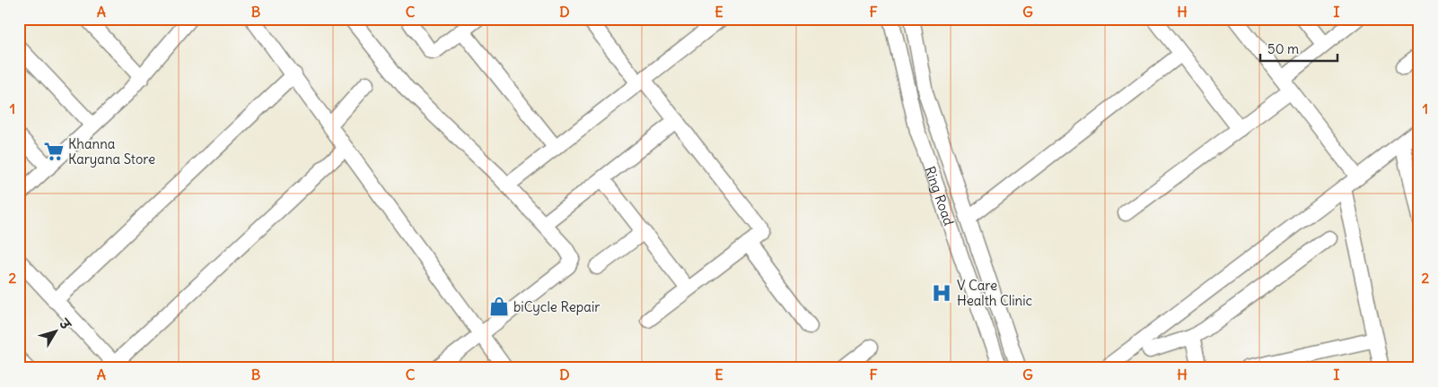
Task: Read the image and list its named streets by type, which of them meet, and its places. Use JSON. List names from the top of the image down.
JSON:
{
  "streets": {
    "street": ["Ring Road"]
  },
  "places": {
    "supermarket": ["Khanna Karyana Store"],
    "hospital": ["V Care Health Clinic"],
    "shop": ["biCycle Repair"]
  },
  "scale_bar": "50 m",
  "north": "top right",
  "grid": {
    "columns": [
      "A",
      "B",
      "C",
      "D",
      "E",
      "F",
      "G",
      "H",
      "I"
    ],
    "rows": ["1", "2"]
  }
}
